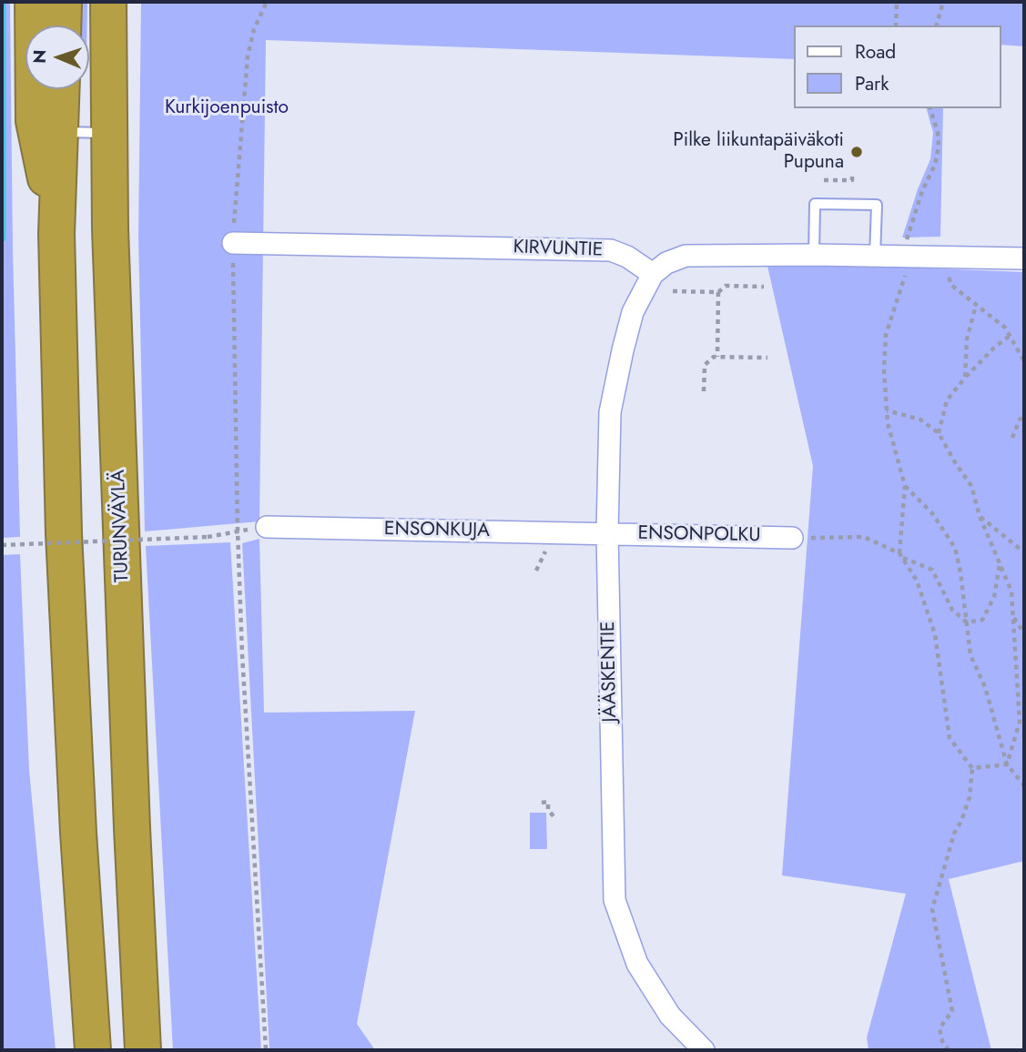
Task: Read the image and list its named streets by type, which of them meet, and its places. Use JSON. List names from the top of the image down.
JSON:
{
  "streets": {
    "highway": ["TURUNVÄYLÄ"],
    "street": [
      "KIRVUNTIE",
      "ENSONKUJA",
      "ENSONPOLKU",
      "JÄÄSKENTIE"
    ]
  },
  "crossings": [
    ["KIRVUNTIE", "JÄÄSKENTIE"],
    ["ENSONKUJA", "ENSONPOLKU"],
    ["ENSONKUJA", "JÄÄSKENTIE"],
    ["ENSONPOLKU", "JÄÄSKENTIE"]
  ],
  "parks": ["Kurkijoenpuisto"],
  "places": ["Pilke liikuntapäiväkoti Pupuna"],
  "legend": ["Road", "Park"],
  "north": "left"
}
